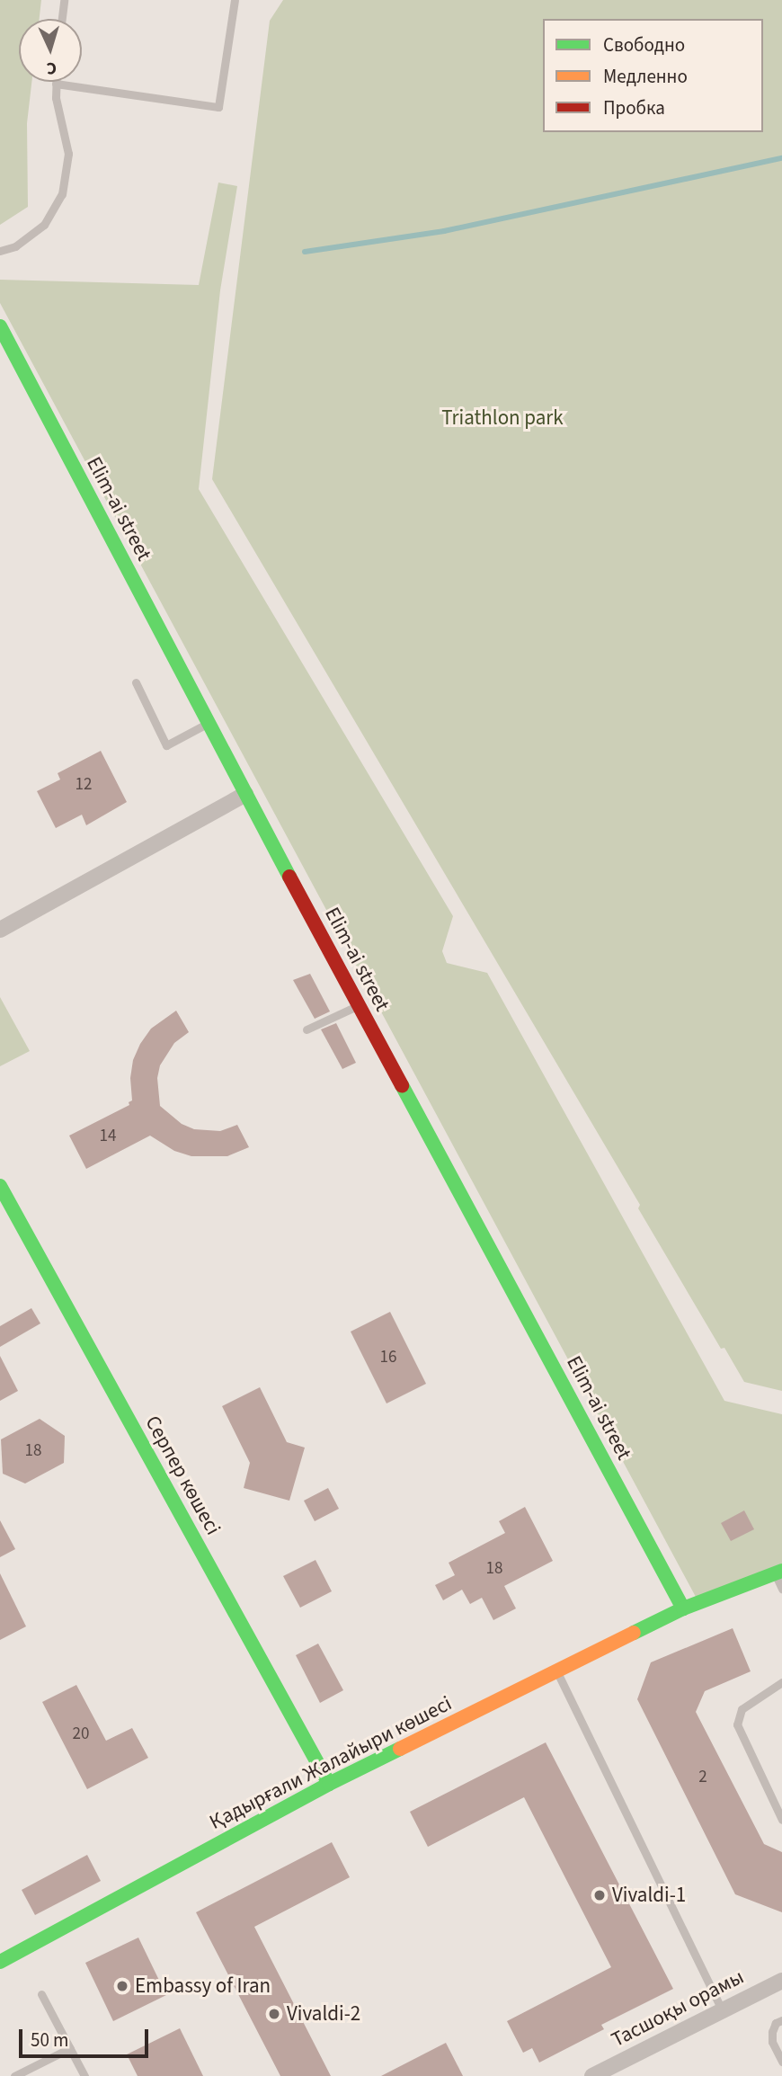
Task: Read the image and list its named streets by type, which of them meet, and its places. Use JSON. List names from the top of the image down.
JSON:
{
  "streets": {
    "street": [
      "Elim-ai street",
      "Серпер көшесі",
      "Қадырғали Жалайыри көшесі",
      "Тасшоқы орамы"
    ]
  },
  "crossings": [
    ["Elim-ai street", "Қадырғали Жалайыри көшесі"],
    ["Серпер көшесі", "Қадырғали Жалайыри көшесі"]
  ],
  "parks": ["Triathlon park"],
  "places": ["Vivaldi-1", "Embassy of Iran", "Vivaldi-2"],
  "house_numbers": [
    "12",
    "14",
    "16",
    "18",
    "18",
    "20",
    "2"
  ],
  "legend": ["Свободно", "Медленно", "Пробка"],
  "scale_bar": "50 m",
  "north": "bottom"
}
